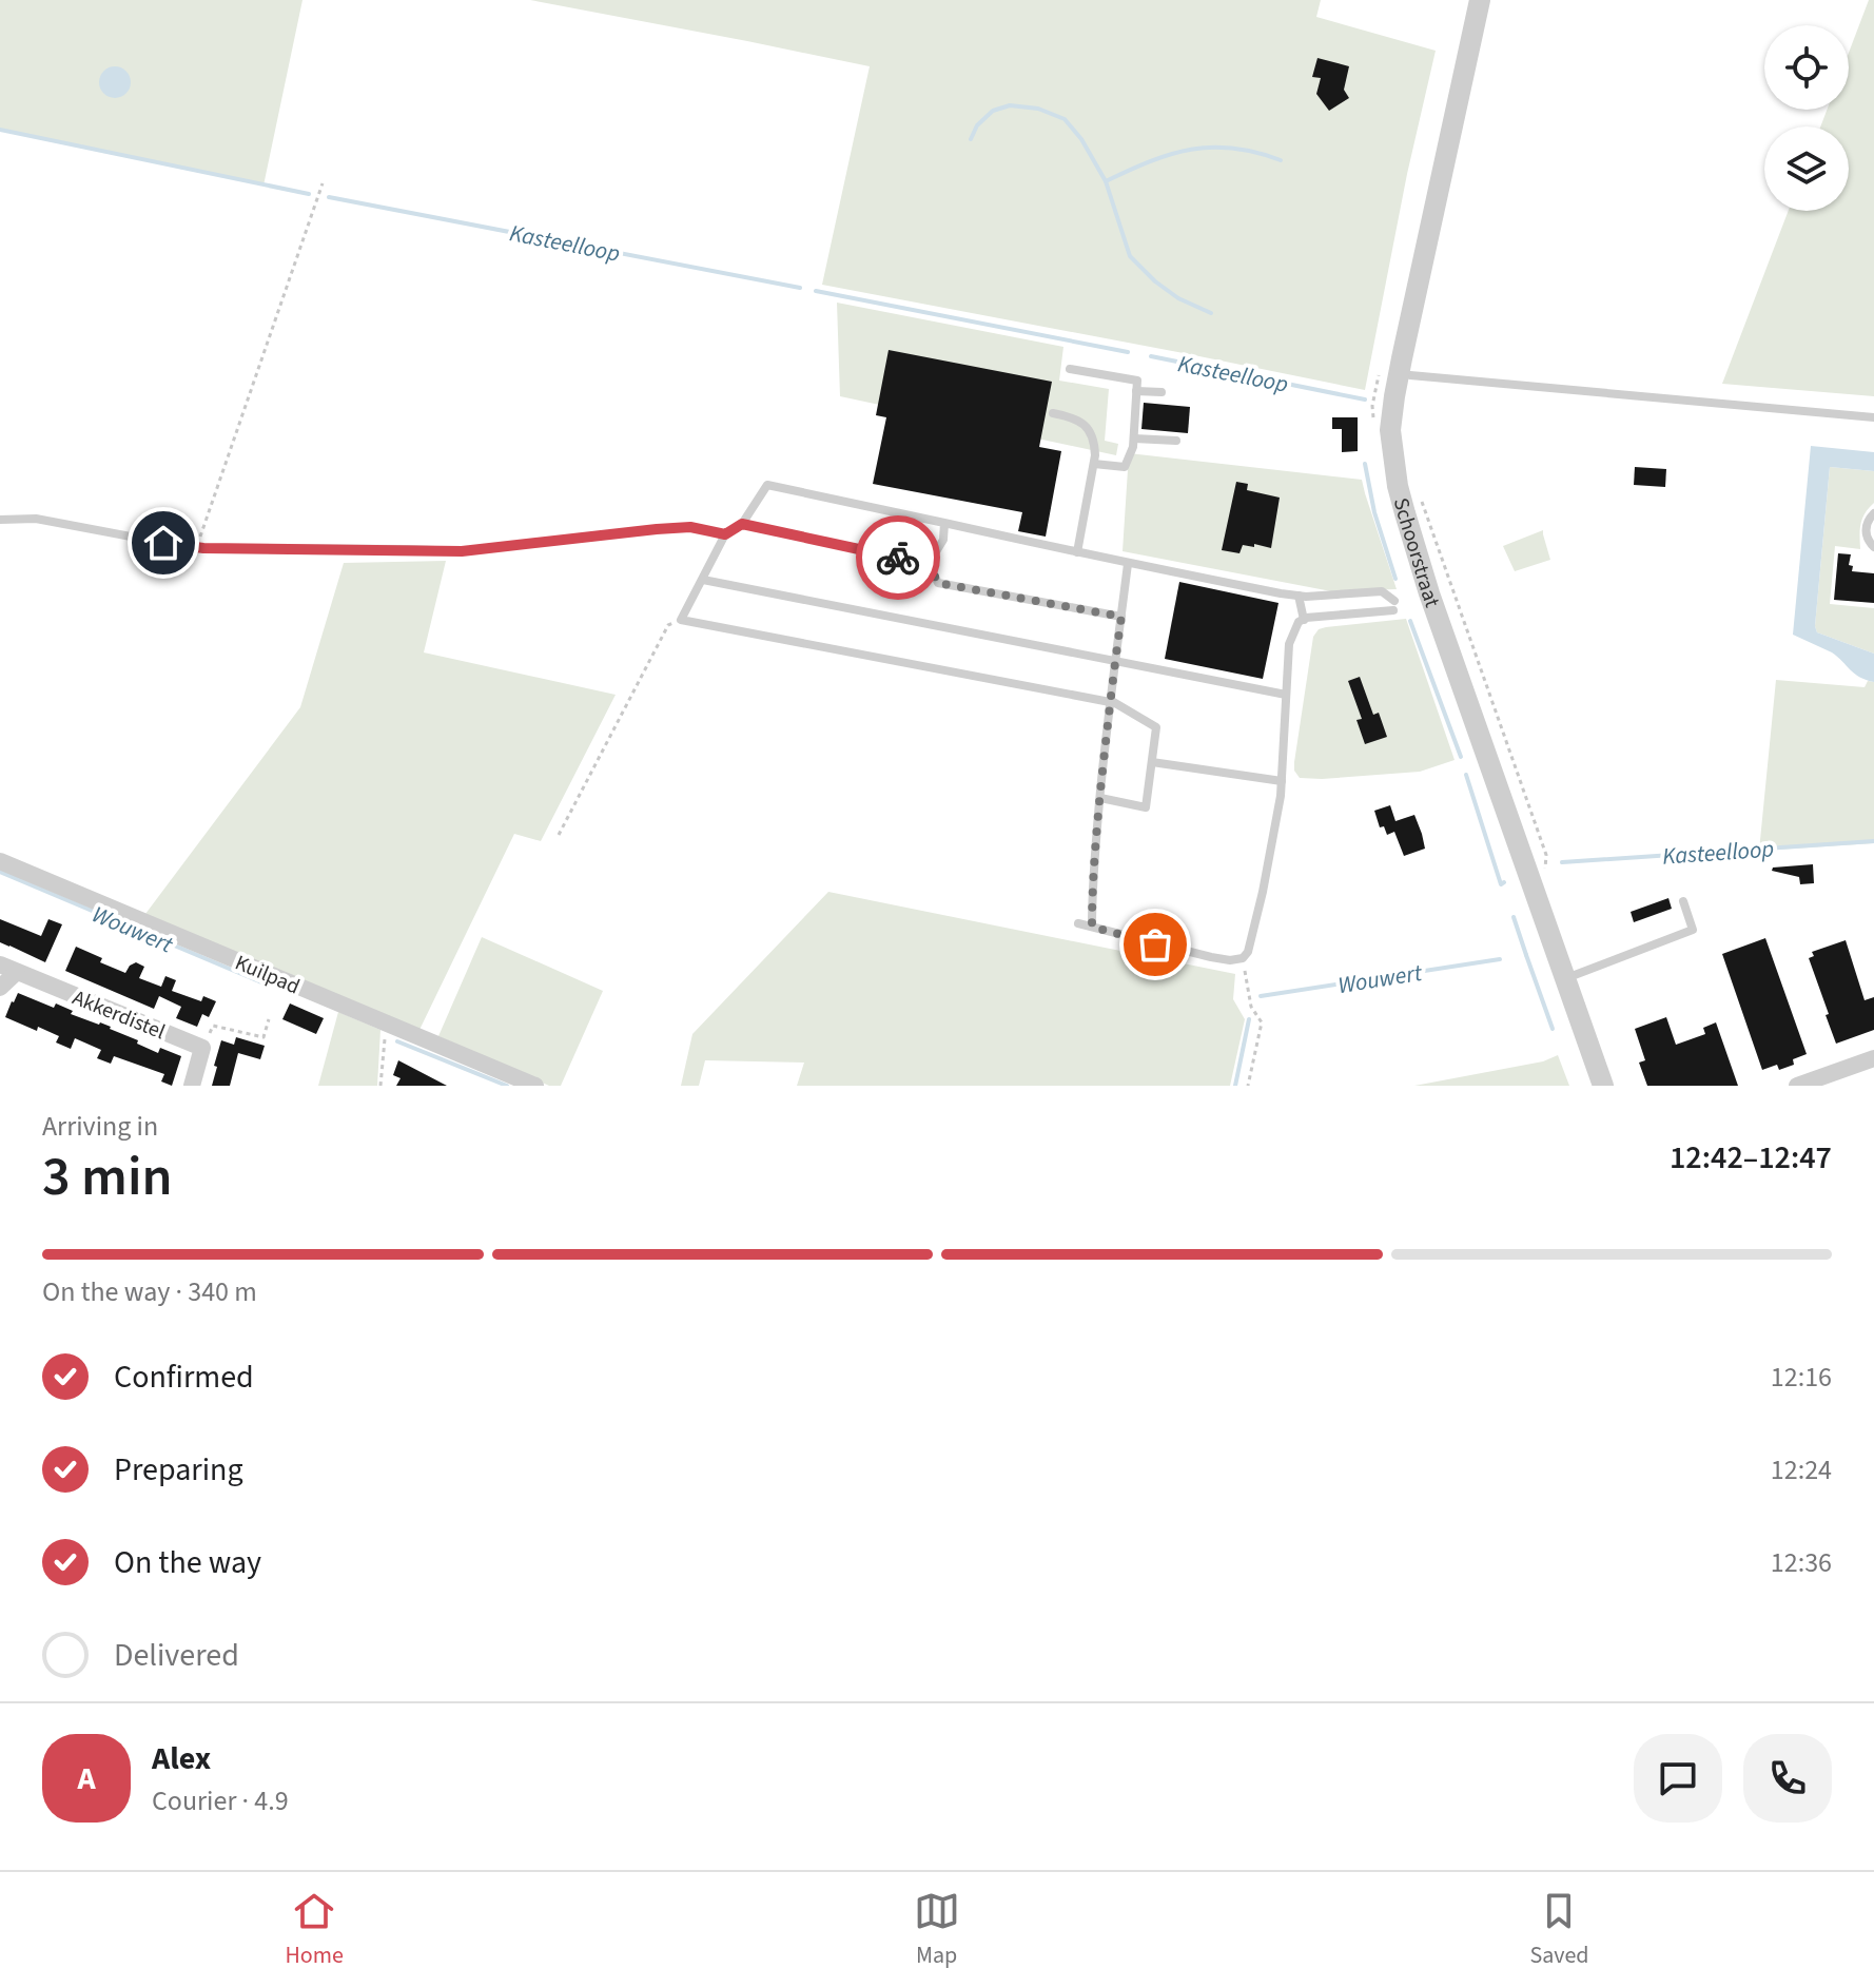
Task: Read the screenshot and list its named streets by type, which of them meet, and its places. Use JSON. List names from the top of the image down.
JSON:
{
  "streets": {
    "street": ["Schoorstraat", "Kuilpad", "Akkerdistel"]
  },
  "water": ["Kasteelloop", "Wouwert"],
  "page": {
    "heading": ["3 min", "Arriving in", "12:42–12:47"],
    "panel": ["Alex", "Courier · 4.9"],
    "bar": "On the way · 340 m",
    "list": [
      ["Confirmed", "12:16"],
      ["Preparing", "12:24"],
      ["On the way", "12:36"],
      "Delivered"
    ],
    "round": "A",
    "tabs": ["Home", "Map", "Saved"]
  }
}
